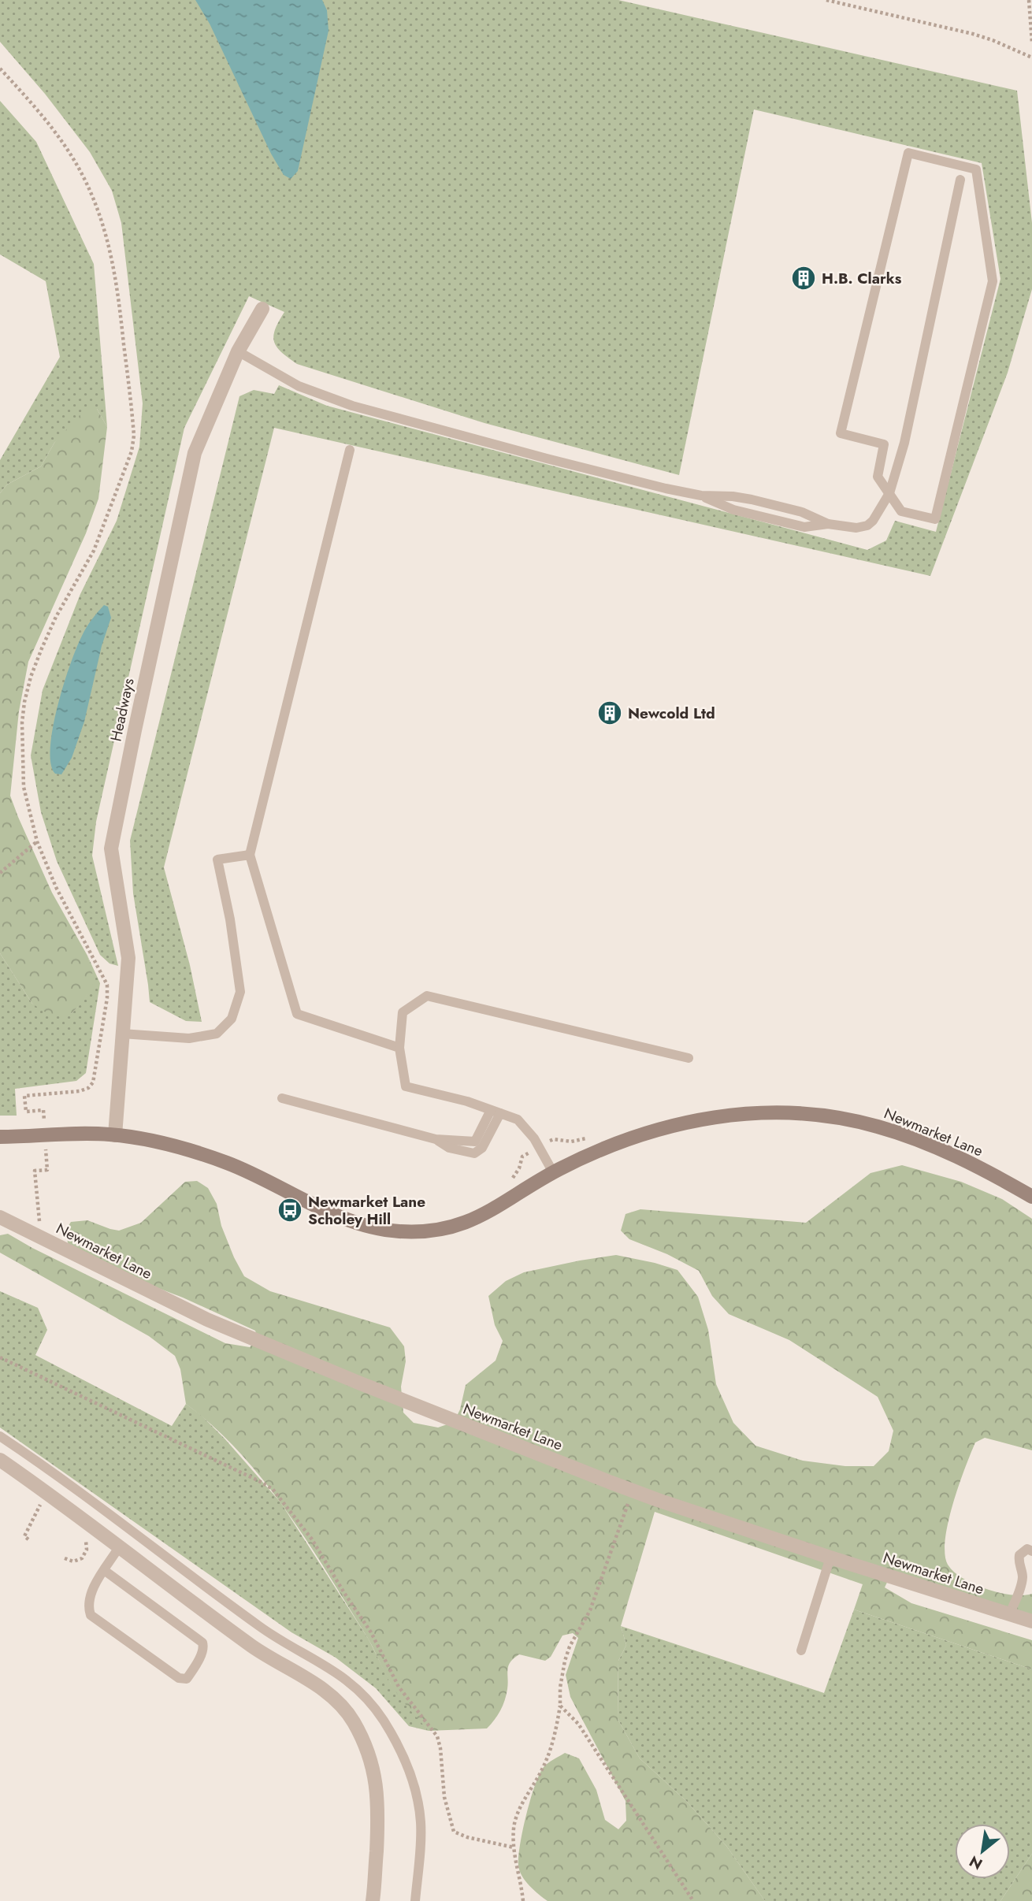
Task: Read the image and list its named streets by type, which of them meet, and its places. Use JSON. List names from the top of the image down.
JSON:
{
  "streets": {
    "main road": ["Newmarket Lane"],
    "street": ["Headways"]
  },
  "crossings": [
    ["Headways", "Newmarket Lane"]
  ],
  "places": {
    "building": ["H.B. Clarks", "Newcold Ltd"],
    "bus stop": ["Newmarket Lane Scholey Hill"]
  },
  "north": "bottom left"
}
